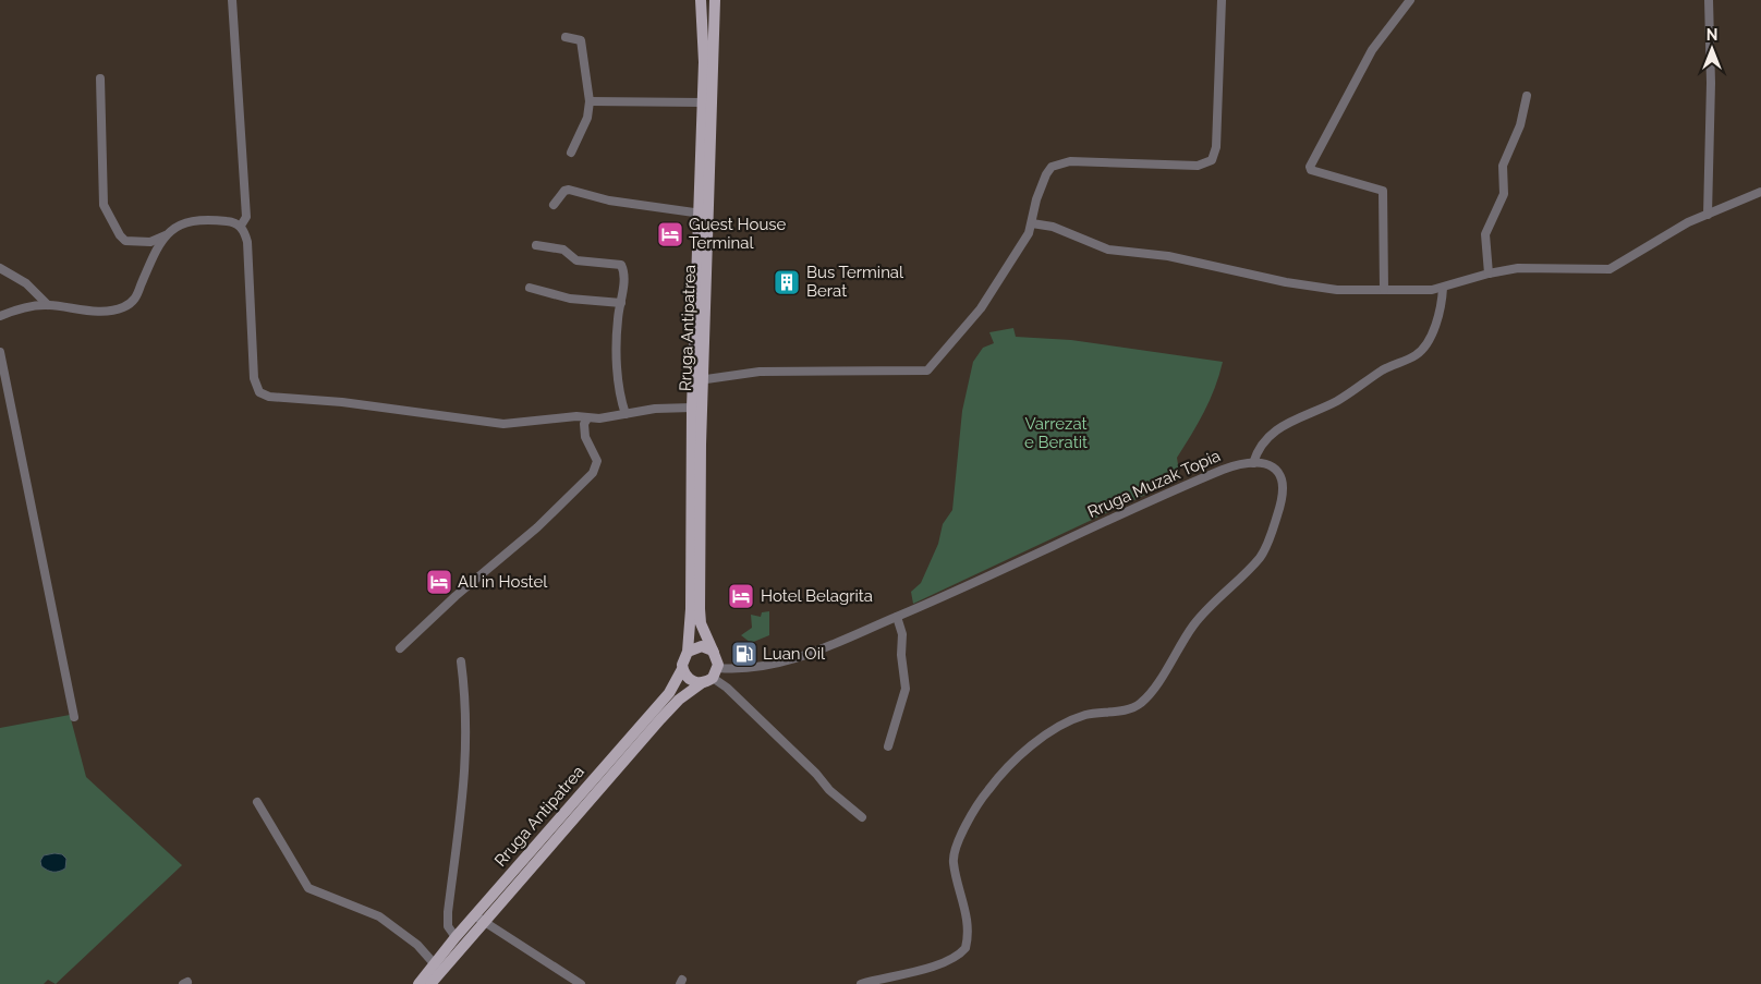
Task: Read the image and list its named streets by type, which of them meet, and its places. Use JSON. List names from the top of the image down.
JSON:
{
  "streets": {
    "main road": ["Rruga Antipatrea"],
    "street": ["Rruga Muzak Topia"]
  },
  "crossings": [
    ["Rruga Antipatrea", "Rruga Muzak Topia"]
  ],
  "parks": ["Varrezat e Beratit"],
  "places": {
    "hotel": ["Guest House Terminal", "All in Hostel", "Hotel Belagrita"],
    "building": ["Bus Terminal Berat"],
    "fuel station": ["Luan Oil"]
  },
  "north": "top"
}
